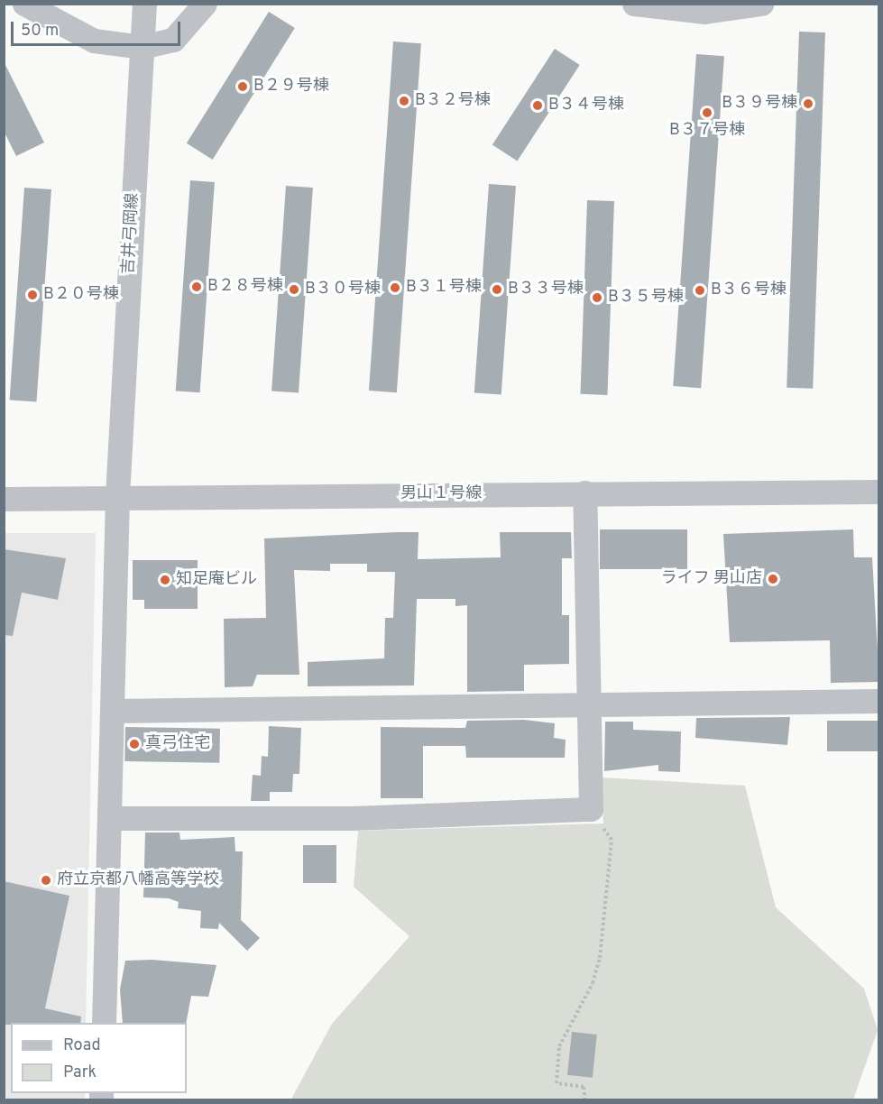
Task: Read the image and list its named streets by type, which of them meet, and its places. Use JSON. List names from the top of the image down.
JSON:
{
  "streets": {
    "street": ["吉井弓岡線", "男山１号線"]
  },
  "crossings": [
    ["吉井弓岡線", "男山１号線"]
  ],
  "places": [
    "B２９号棟",
    "B３２号棟",
    "B３９号棟",
    "B３４号棟",
    "B３７号棟",
    "B２８号棟",
    "B３１号棟",
    "B３０号棟",
    "B３３号棟",
    "B３６号棟",
    "B２０号棟",
    "B３５号棟",
    "ライフ 男山店",
    "知足庵ビル",
    "真弓住宅",
    "府立京都八幡高等学校"
  ],
  "legend": ["Road", "Park"],
  "scale_bar": "50 m"
}
